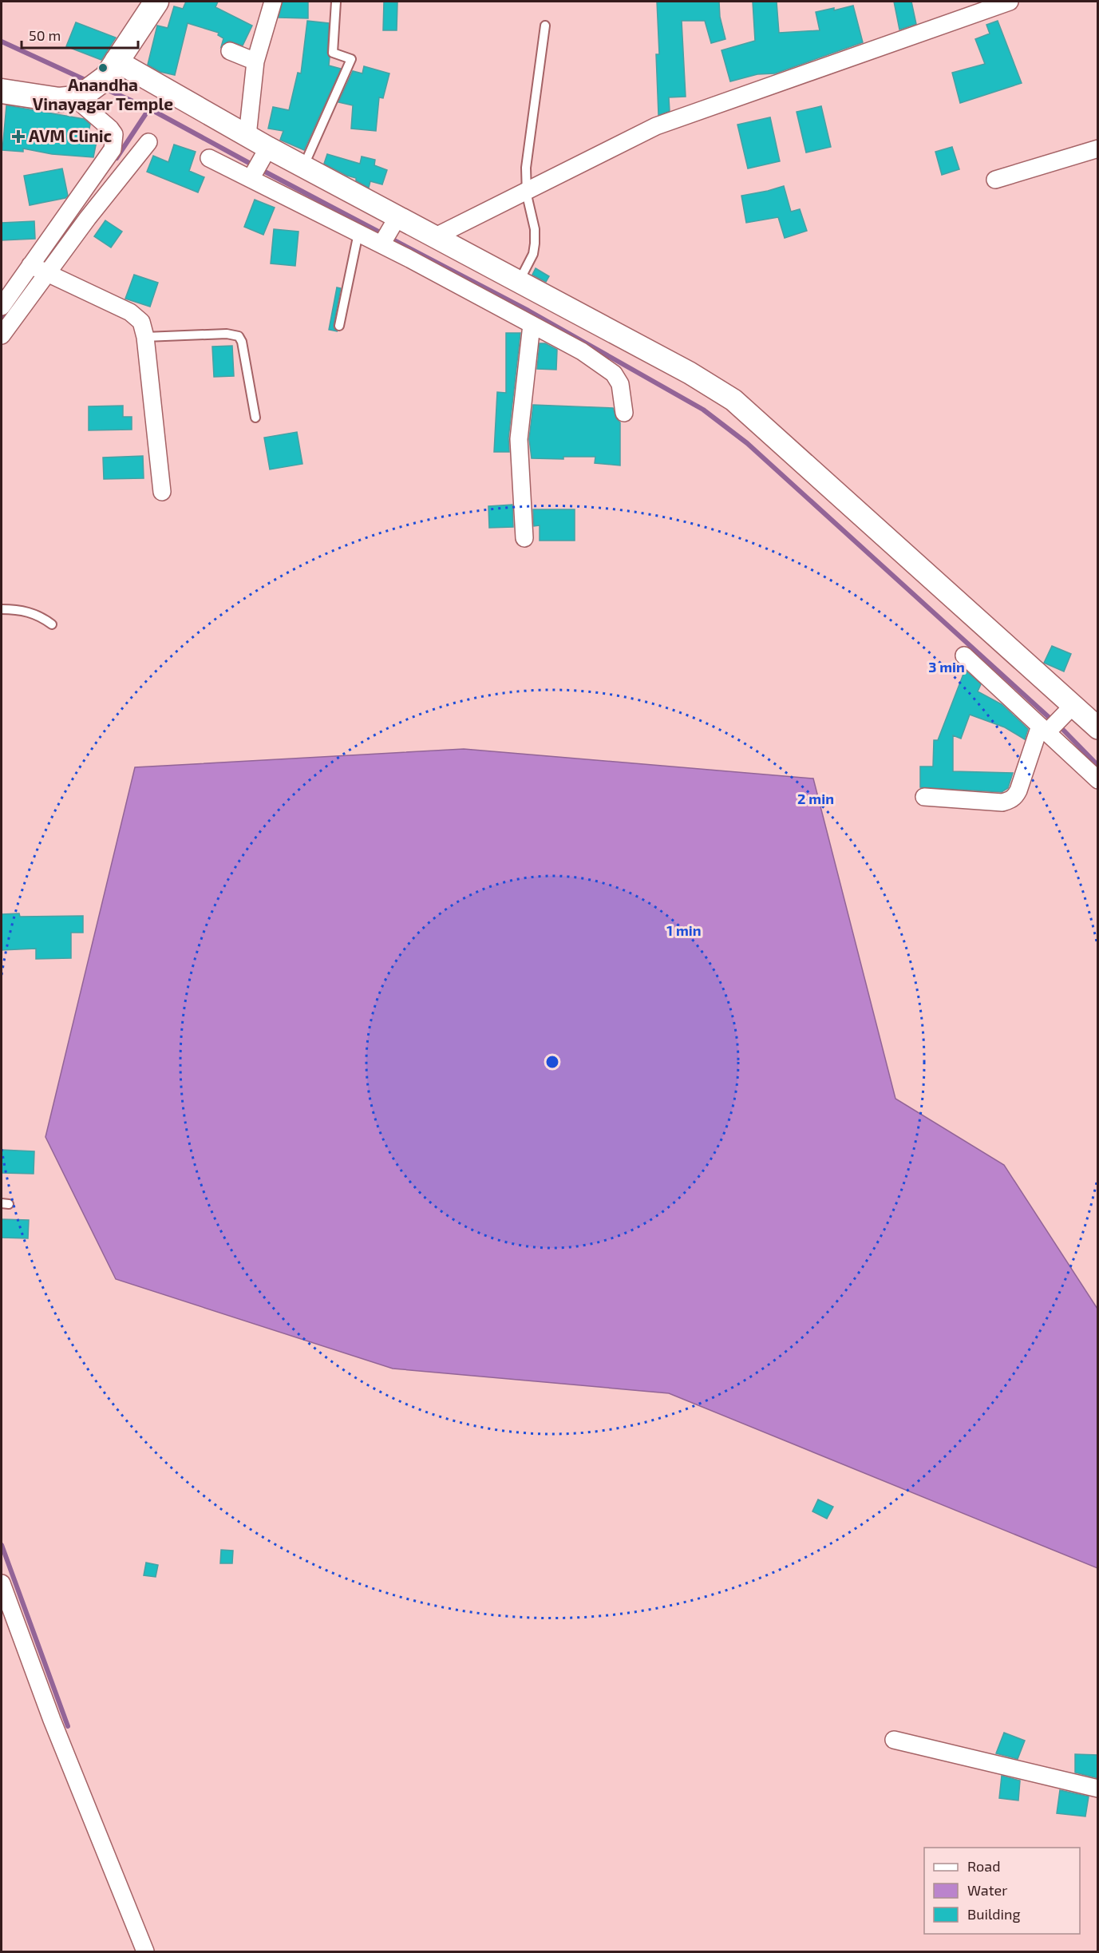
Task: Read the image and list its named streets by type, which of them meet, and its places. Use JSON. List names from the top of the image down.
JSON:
{
  "places": {
    "other": ["Anandha Vinayagar Temple"],
    "health": ["AVM Clinic"]
  },
  "legend": ["Road", "Water", "Building"],
  "scale_bar": "50 m",
  "rings": ["3 min", "2 min", "1 min"]
}
